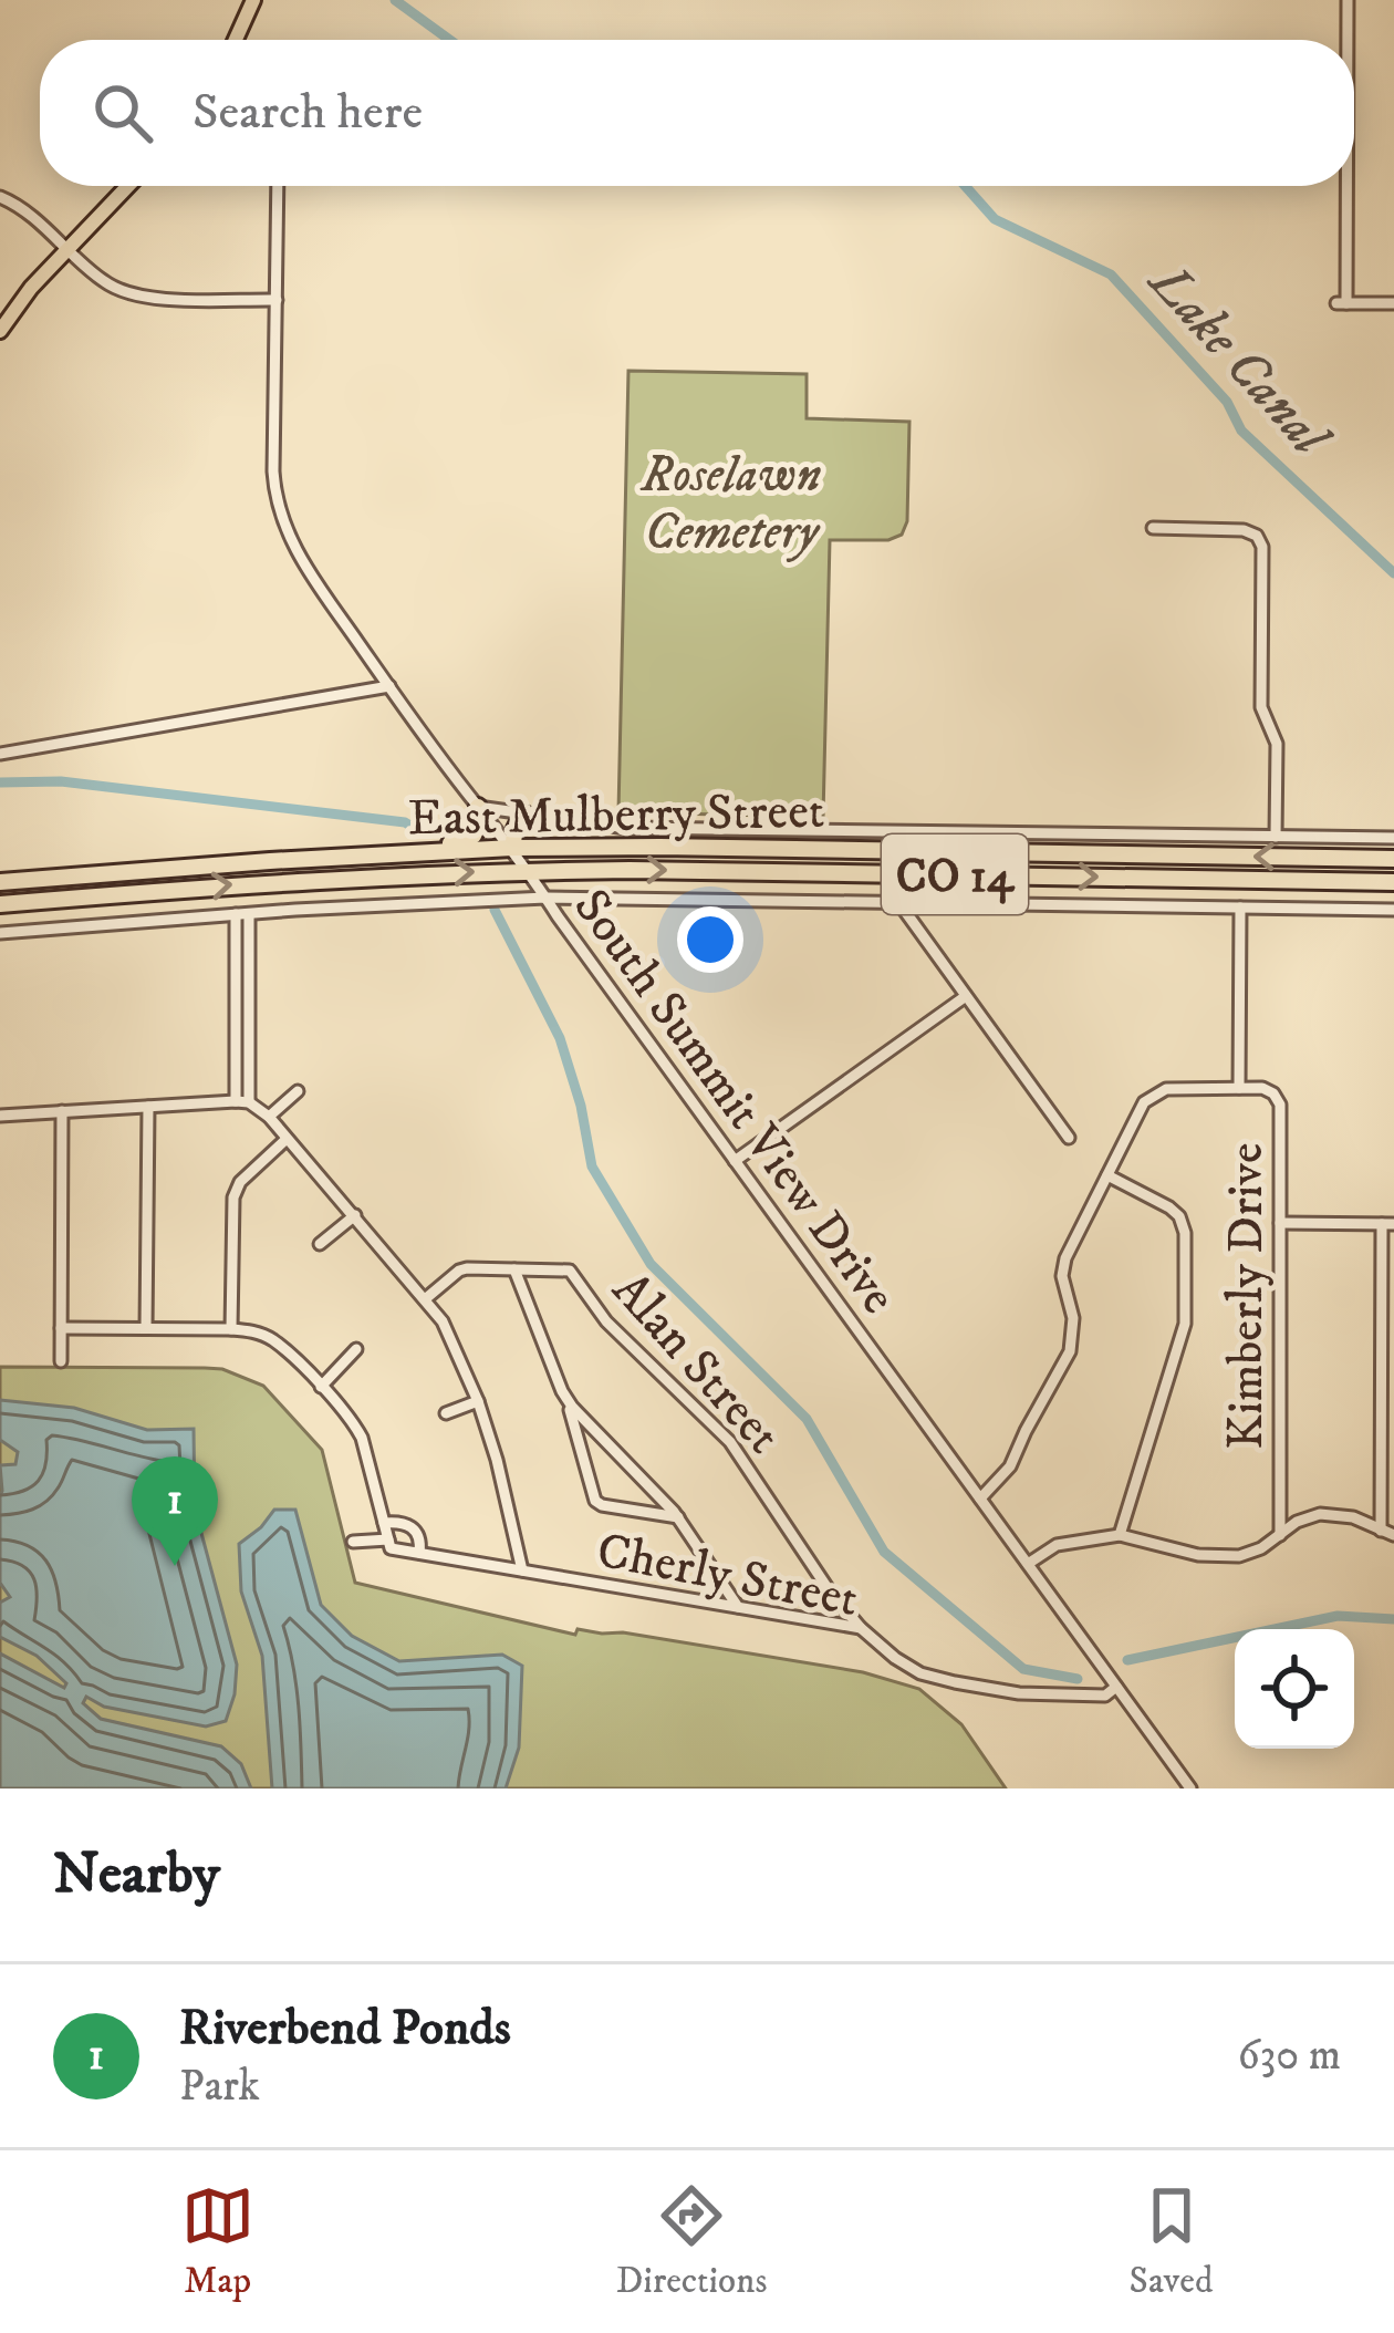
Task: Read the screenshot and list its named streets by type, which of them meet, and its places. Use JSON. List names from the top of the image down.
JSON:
{
  "streets": {
    "highway": ["East Mulberry Street", "CO 14"],
    "street": [
      "South Summit View Drive",
      "Kimberly Drive",
      "Alan Street",
      "Cherly Street"
    ]
  },
  "crossings": [
    ["East Mulberry Street", "South Summit View Drive"],
    ["South Summit View Drive", "Cherly Street"],
    ["Alan Street", "Cherly Street"]
  ],
  "water": ["Lake Canal"],
  "parks": ["Roselawn Cemetery"],
  "page": {
    "search": "Search here",
    "pins": "1",
    "heading": "Nearby",
    "list": [
      {
        "mark": "1",
        "name": "Riverbend Ponds",
        "note": "Park",
        "value": "630 m"
      }
    ],
    "nav": ["Map", "Directions", "Saved"]
  }
}
